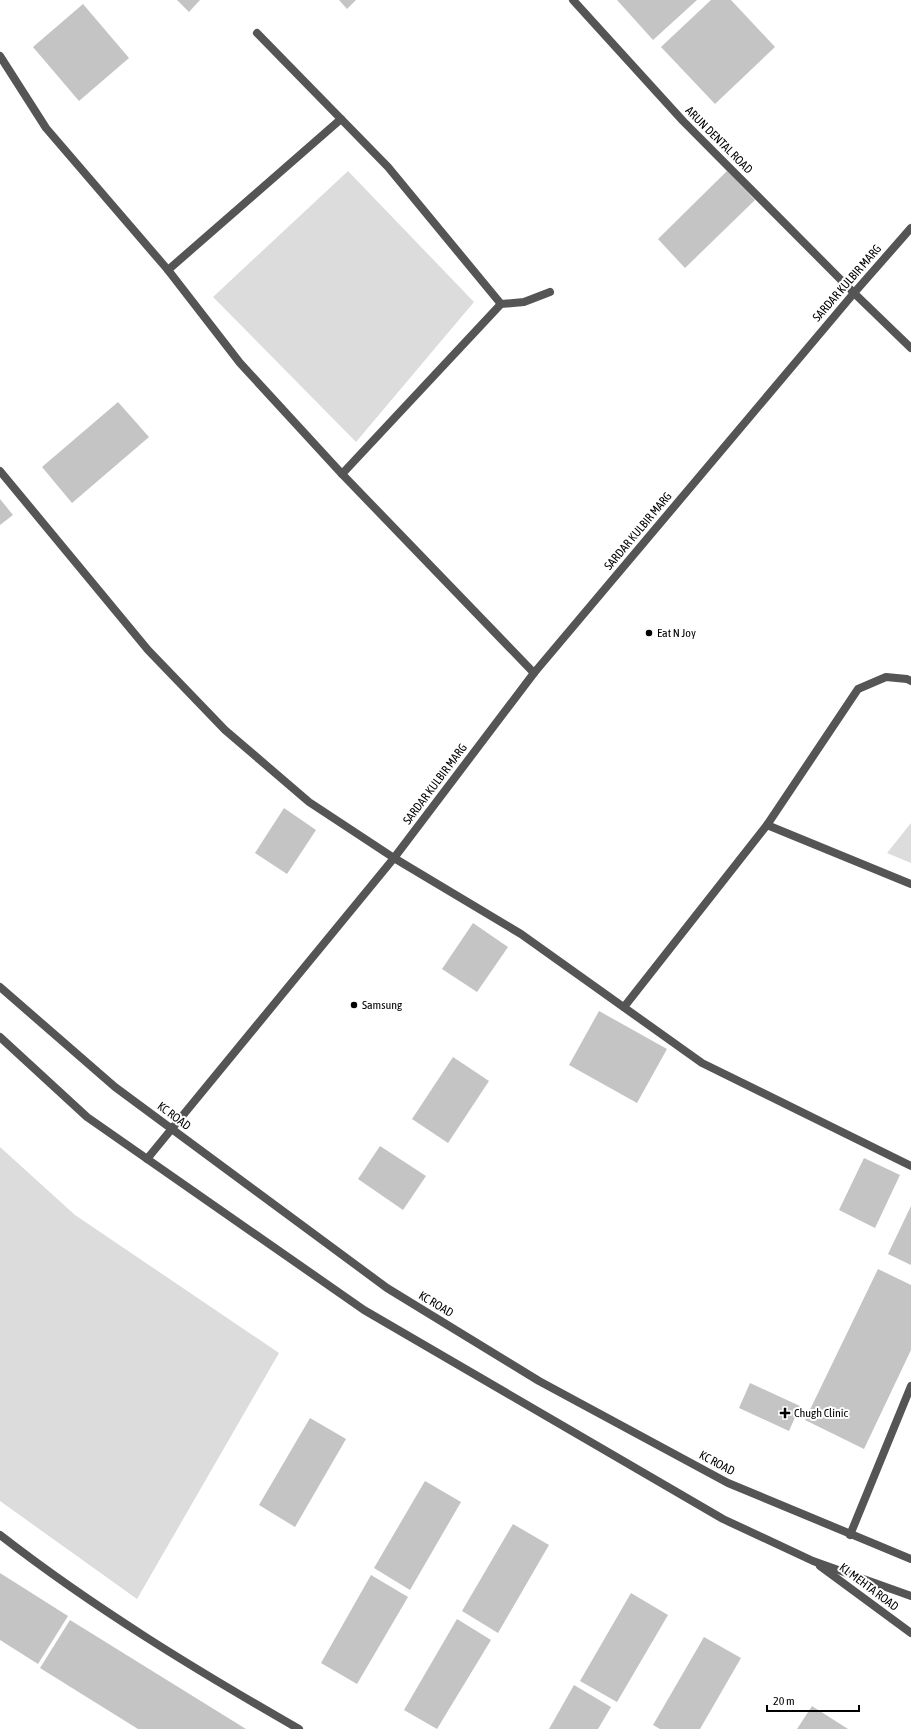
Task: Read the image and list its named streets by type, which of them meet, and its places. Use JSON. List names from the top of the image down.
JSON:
{
  "streets": {
    "street": [
      "ARUN DENTAL ROAD",
      "SARDAR KULBIR MARG",
      "KC ROAD",
      "KL MEHTA ROAD"
    ]
  },
  "crossings": [
    ["ARUN DENTAL ROAD", "SARDAR KULBIR MARG"],
    ["SARDAR KULBIR MARG", "KC ROAD"]
  ],
  "places": {
    "other": ["Eat N Joy", "Samsung"],
    "health": ["Chugh Clinic"]
  },
  "scale_bar": "20 m"
}
